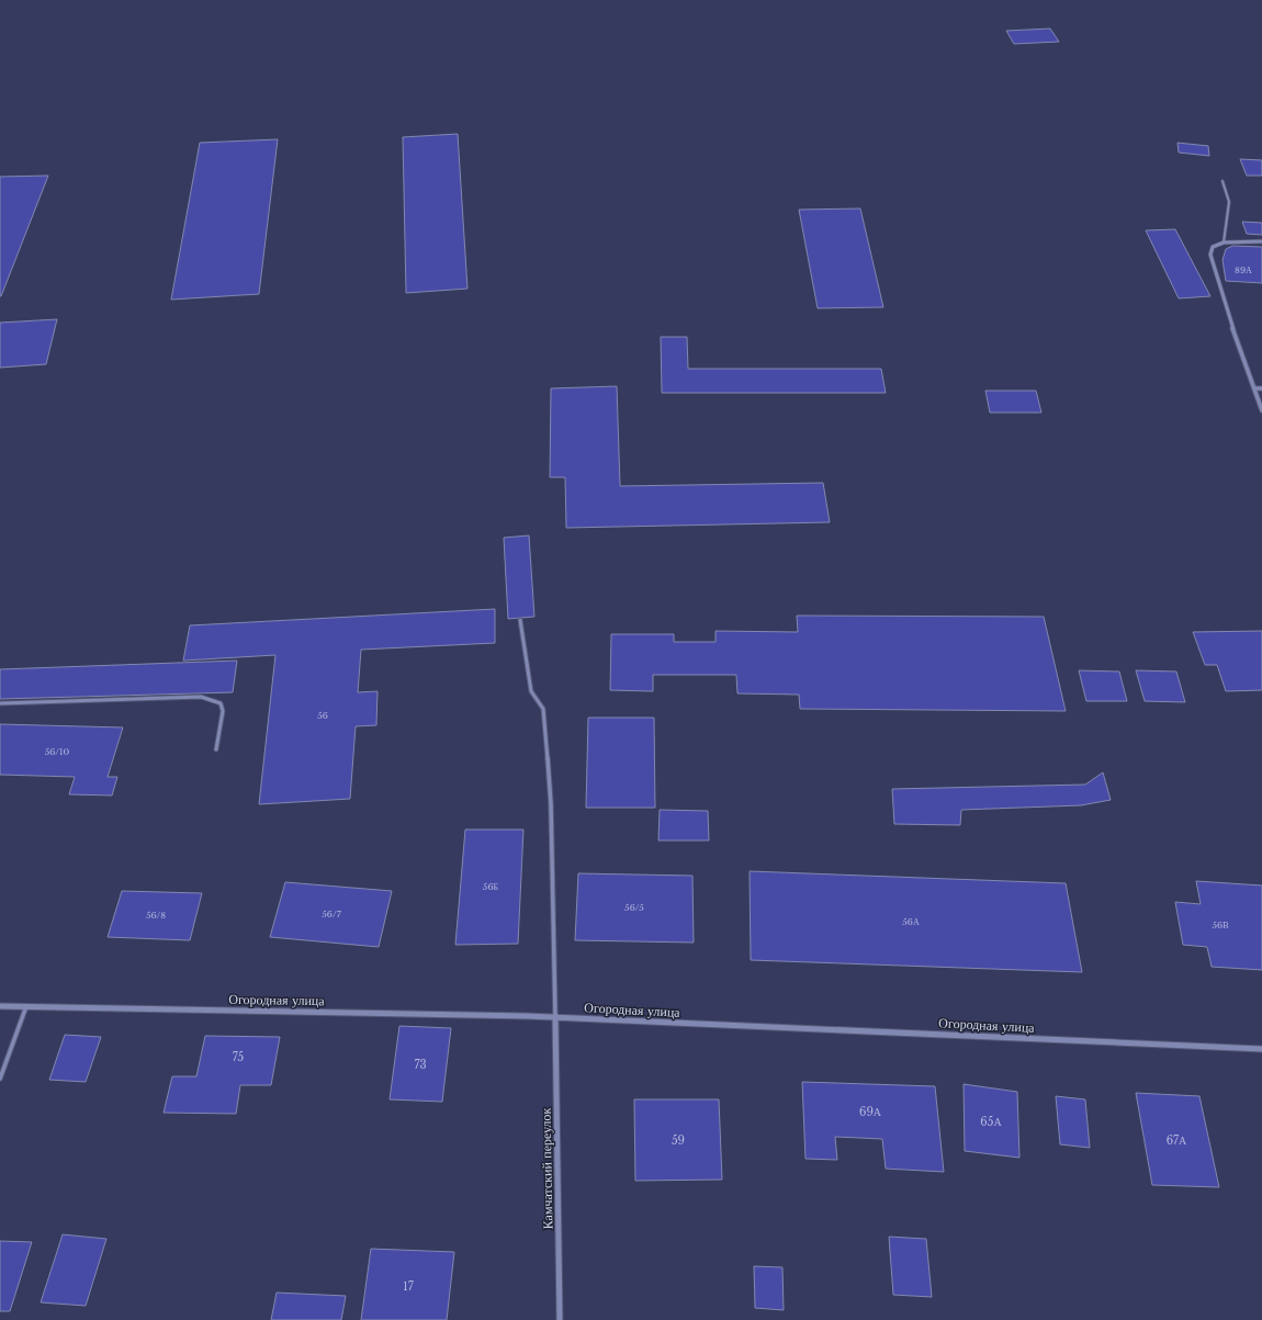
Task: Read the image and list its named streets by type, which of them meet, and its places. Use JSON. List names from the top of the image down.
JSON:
{
  "streets": {
    "street": ["Огородная улица", "Камчатский переулок"]
  },
  "crossings": [
    ["Огородная улица", "Камчатский переулок"]
  ],
  "house_numbers": [
    "89А",
    "56",
    "56/10",
    "56Б",
    "56/5",
    "56/7",
    "56/8",
    "56А",
    "56В",
    "75",
    "73",
    "69А",
    "65А",
    "59",
    "67А",
    "17"
  ]
}
